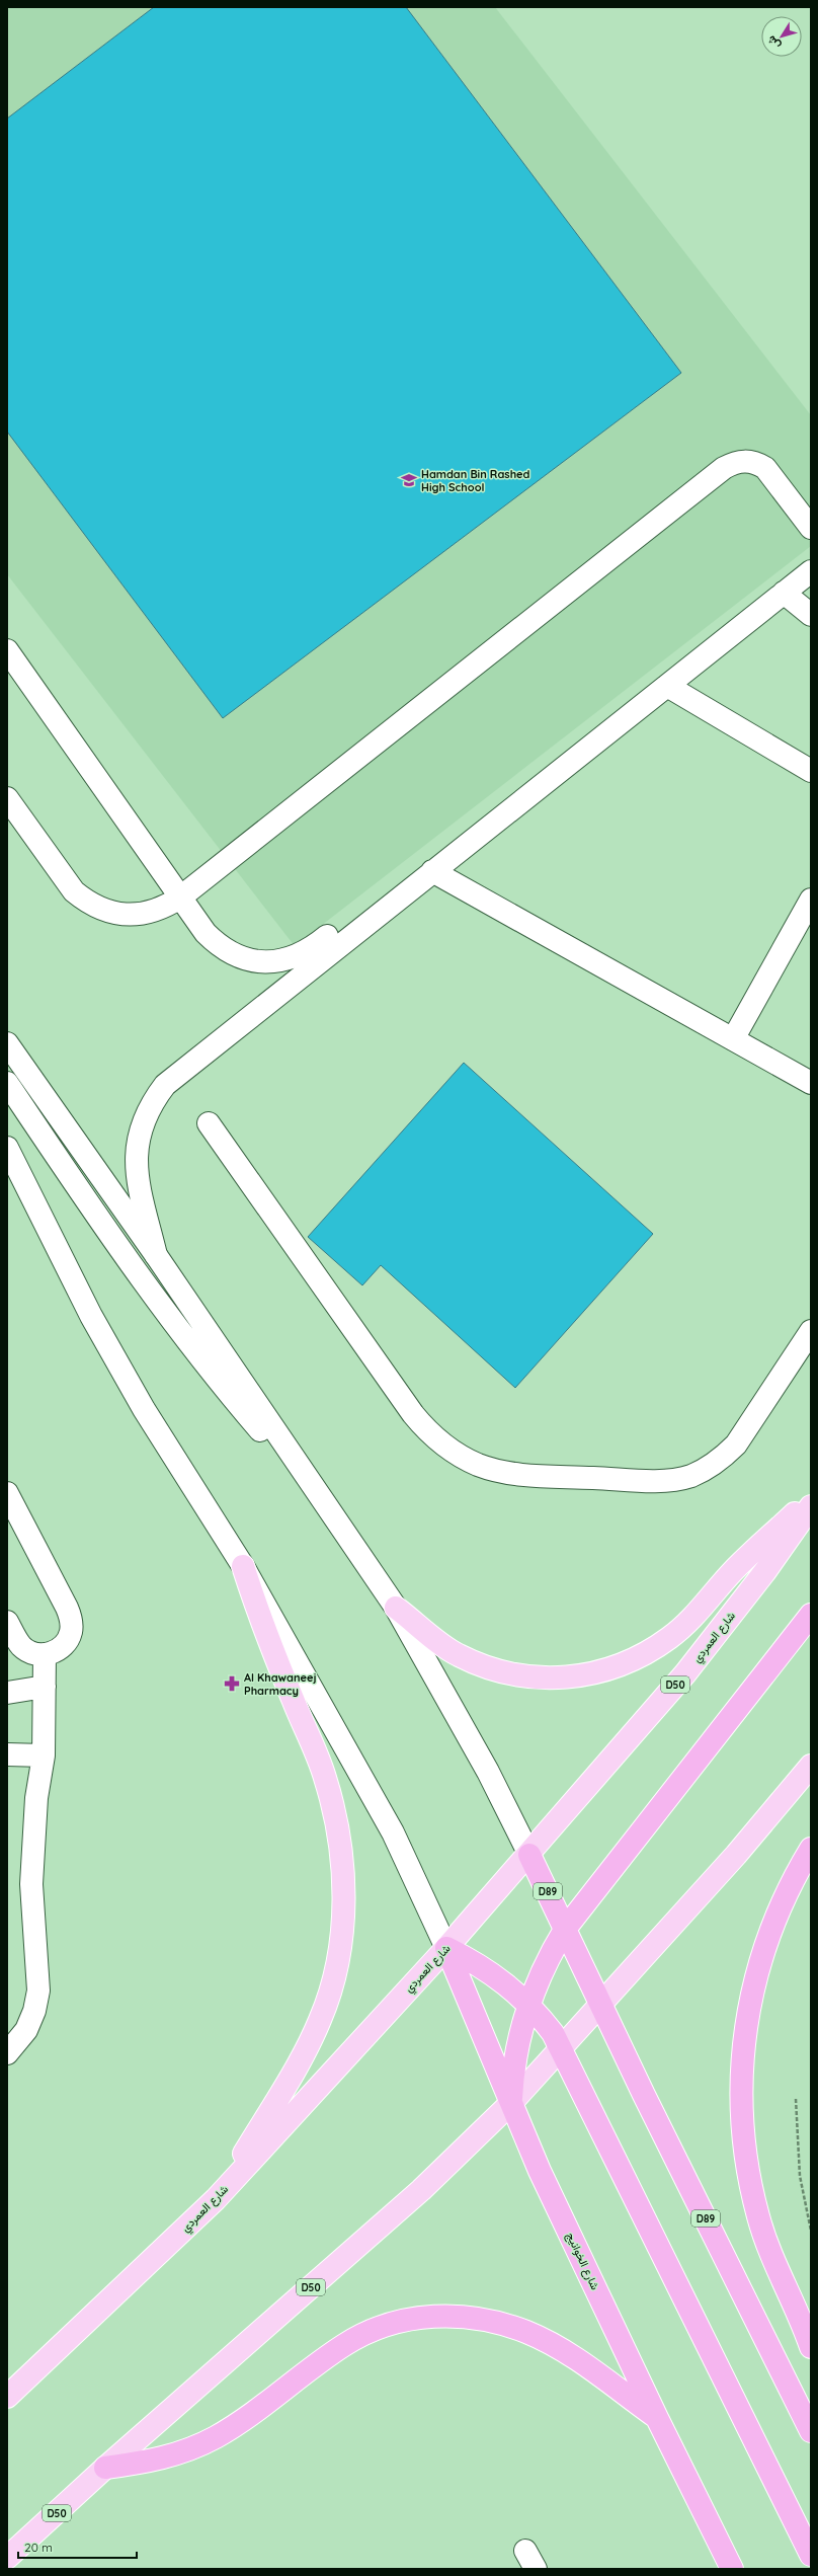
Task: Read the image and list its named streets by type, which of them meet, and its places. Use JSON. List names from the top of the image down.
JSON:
{
  "streets": {
    "highway": ["D89", "شارع الخوانيج"],
    "main road": ["شارع العمردي", "D50"]
  },
  "crossings": [
    ["شارع العمردي", "D89"],
    ["شارع العمردي", "شارع الخوانيج"],
    ["D50", "D89"],
    ["D50", "شارع الخوانيج"]
  ],
  "places": {
    "school or university": ["Hamdan Bin Rashed High School"],
    "pharmacy": ["Al Khawaneej Pharmacy"]
  },
  "scale_bar": "20 m",
  "north": "bottom left"
}
